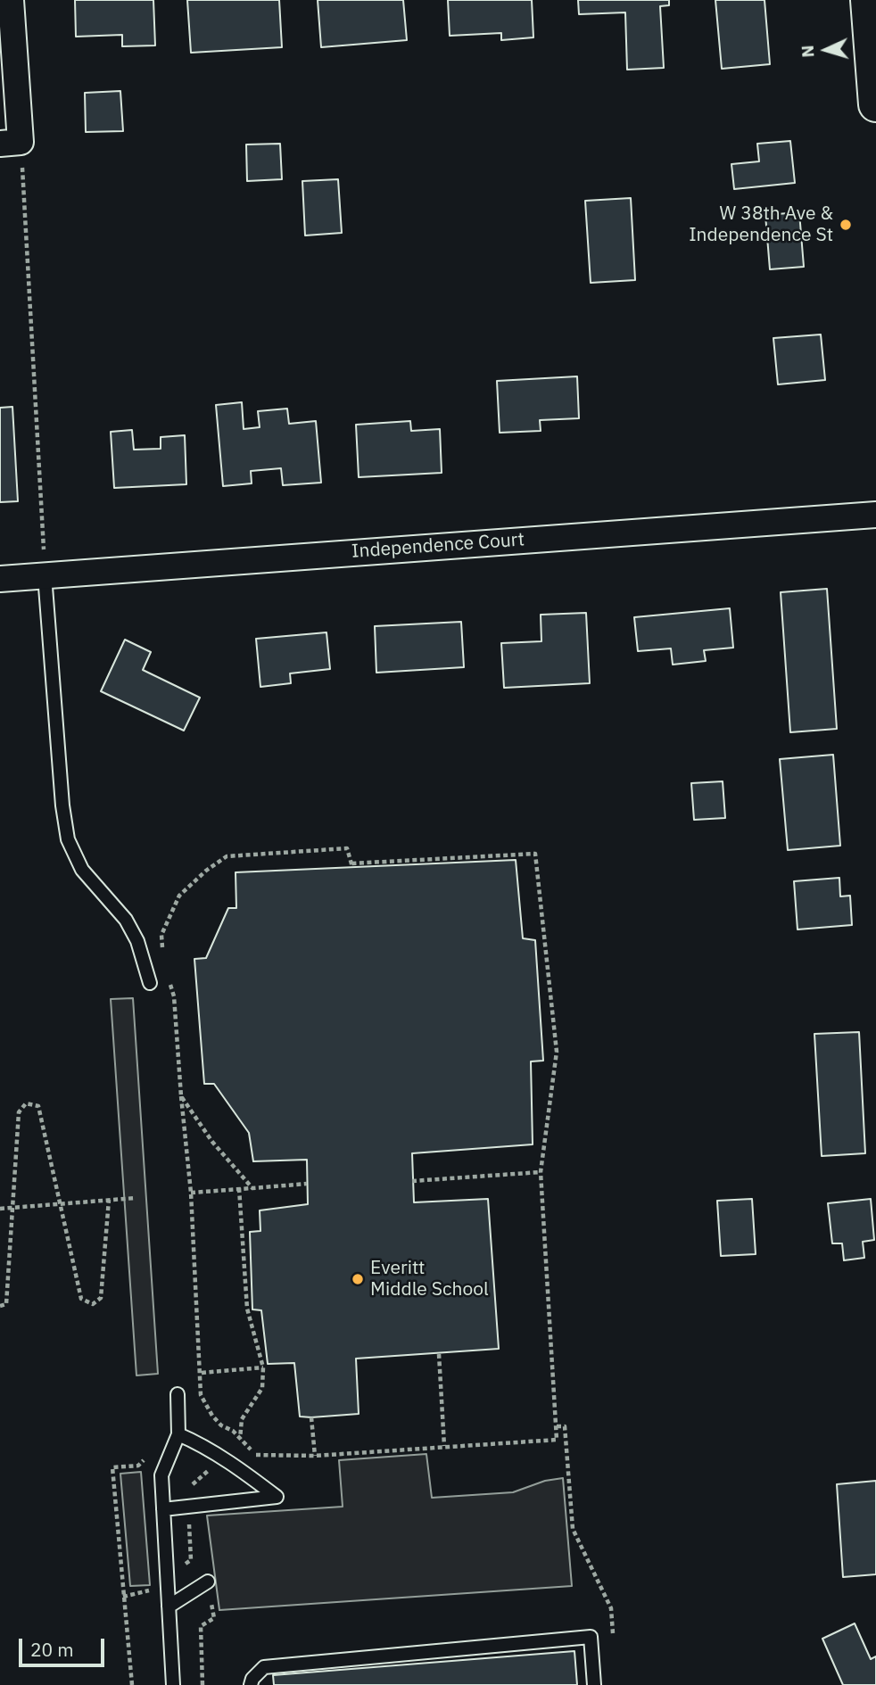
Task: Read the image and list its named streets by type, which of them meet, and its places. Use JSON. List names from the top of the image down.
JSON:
{
  "streets": {
    "street": ["Independence Court"]
  },
  "places": ["W 38th Ave & Independence St", "Everitt Middle School"],
  "scale_bar": "20 m",
  "north": "left"
}
